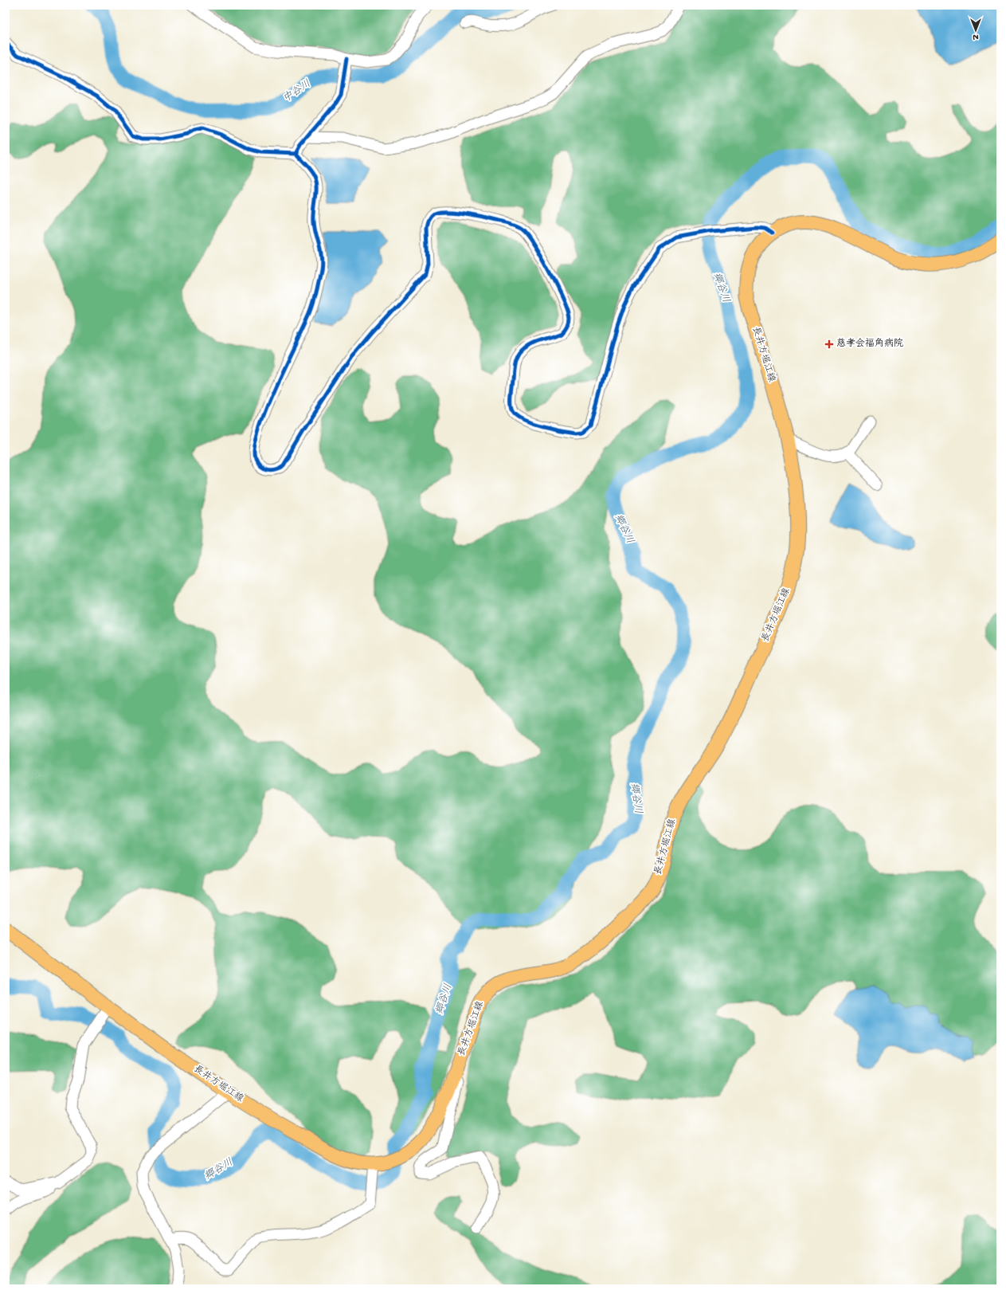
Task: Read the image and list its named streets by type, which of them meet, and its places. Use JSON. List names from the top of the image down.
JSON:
{
  "streets": {
    "main road": ["長井方堀江線"]
  },
  "water": ["中谷川", "郷谷川"],
  "places": {
    "health": ["慈孝会福角病院"]
  },
  "north": "bottom"
}
